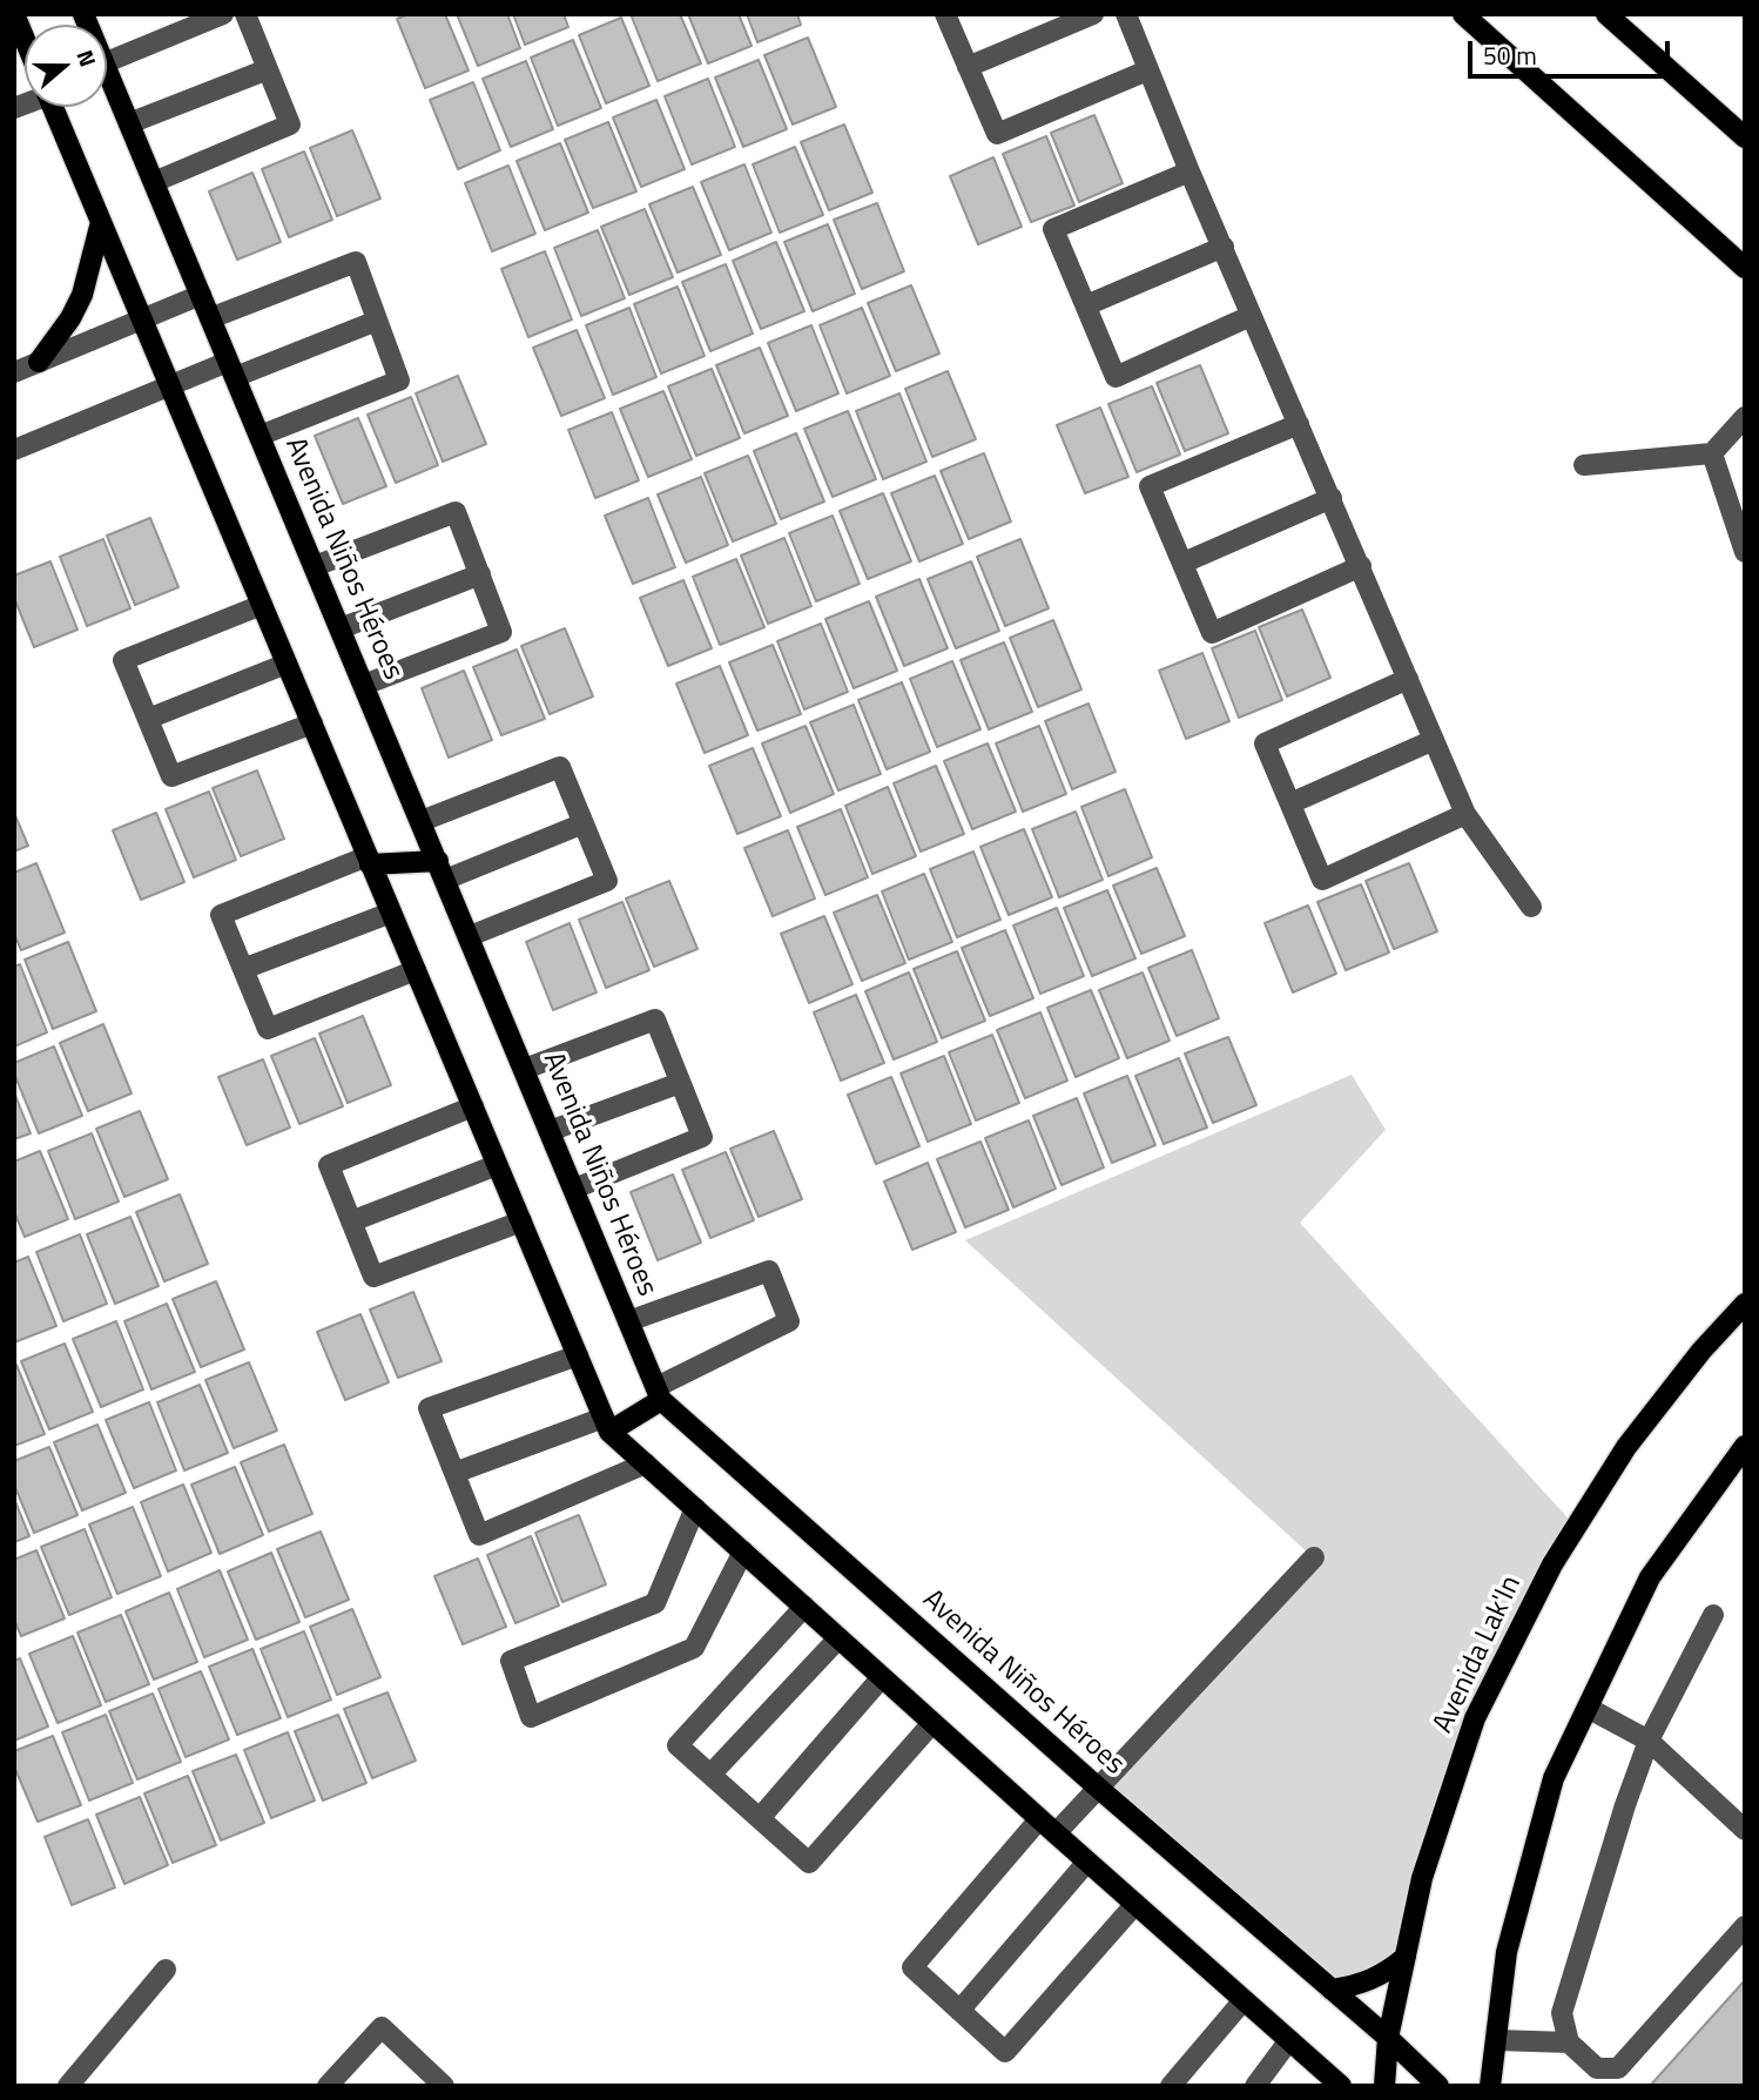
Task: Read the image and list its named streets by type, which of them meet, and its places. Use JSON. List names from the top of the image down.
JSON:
{
  "streets": {
    "main road": ["Avenida Niños Héroes", "Avenida Lak'In"]
  },
  "crossings": [
    ["Avenida Niños Héroes", "Avenida Lak'In"]
  ],
  "scale_bar": "50 m",
  "north": "right"
}
